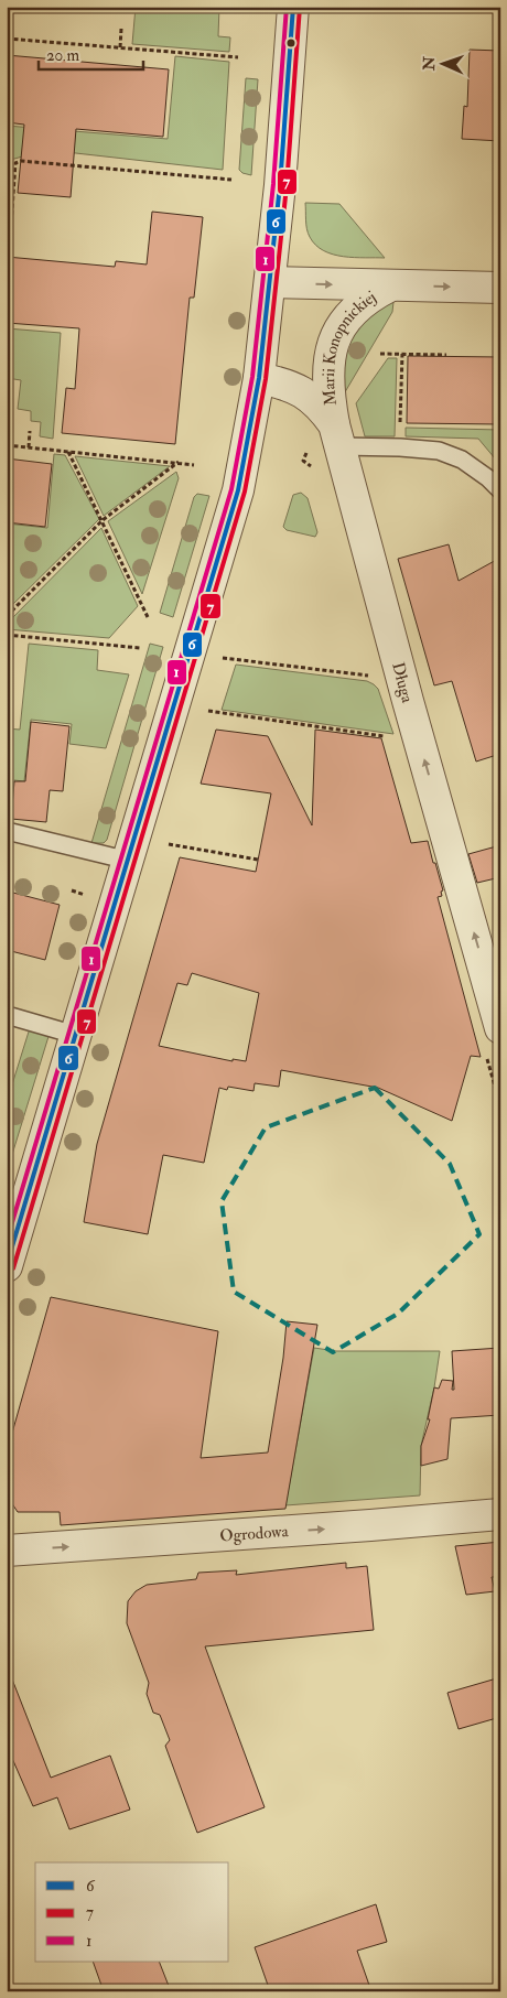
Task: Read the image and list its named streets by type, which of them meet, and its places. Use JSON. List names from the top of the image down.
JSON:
{
  "streets": {
    "street": ["Marii Konopnickiej", "Długa", "Ogrodowa"]
  },
  "crossings": [
    ["Marii Konopnickiej", "Długa"]
  ],
  "one_way": ["Marii Konopnickiej", "Długa", "Ogrodowa"],
  "lines": ["transit line 6", "transit line 7", "transit line 1"],
  "legend": ["6", "7", "1"],
  "scale_bar": "20 m",
  "north": "left"
}
